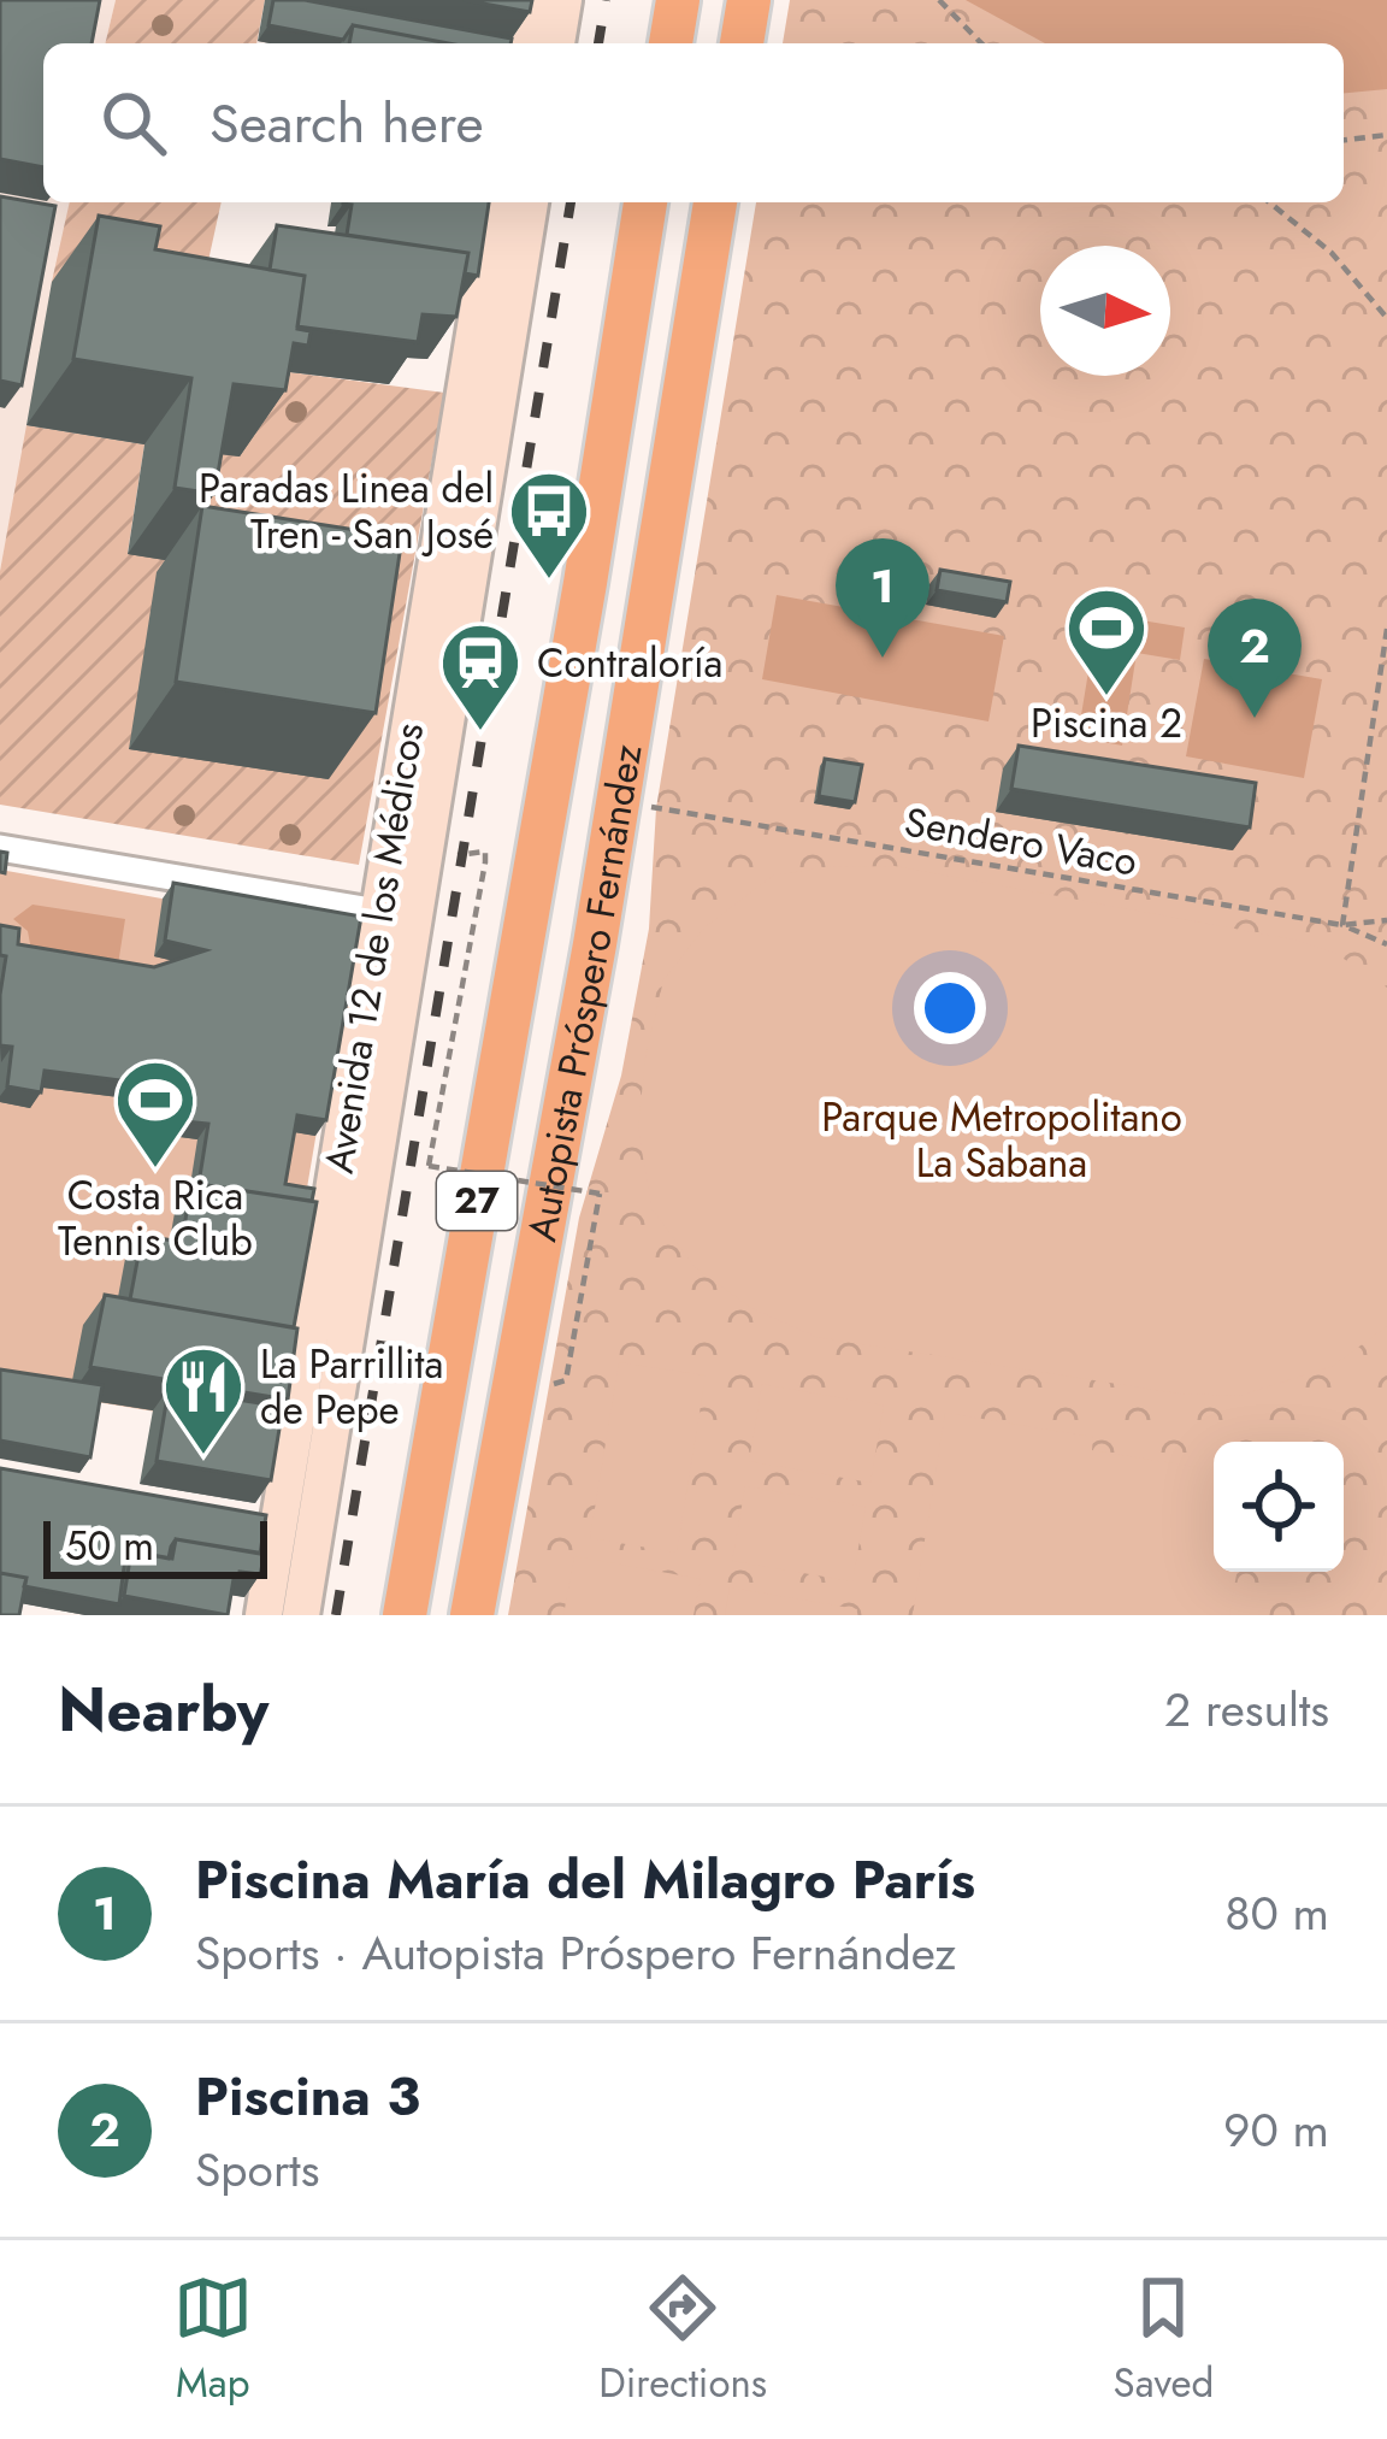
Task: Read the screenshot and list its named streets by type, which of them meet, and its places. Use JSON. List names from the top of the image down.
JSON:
{
  "streets": {
    "highway": ["Autopista Próspero Fernández", "27"],
    "main road": ["Avenida 12 de los Médicos"],
    "path": ["Sendero Vaco"]
  },
  "parks": ["Parque Metropolitano La Sabana"],
  "places": {
    "bus stop": ["Paradas Linea del Tren - San José"],
    "sports": ["Piscina 2", "Costa Rica Tennis Club"],
    "station": ["Contraloría"],
    "restaurant": ["La Parrillita de Pepe"]
  },
  "scale_bar": "50 m",
  "north": "right",
  "page": {
    "search": "Search here",
    "pins": ["1", "2"],
    "scale": "50 m",
    "heading": ["Nearby", "2 results"],
    "list": [
      {
        "mark": "1",
        "name": "Piscina María del Milagro París",
        "note": "Sports · Autopista Próspero Fernández",
        "value": "80 m"
      },
      {
        "mark": "2",
        "name": "Piscina 3",
        "note": "Sports",
        "value": "90 m"
      }
    ],
    "nav": ["Map", "Directions", "Saved"]
  }
}
